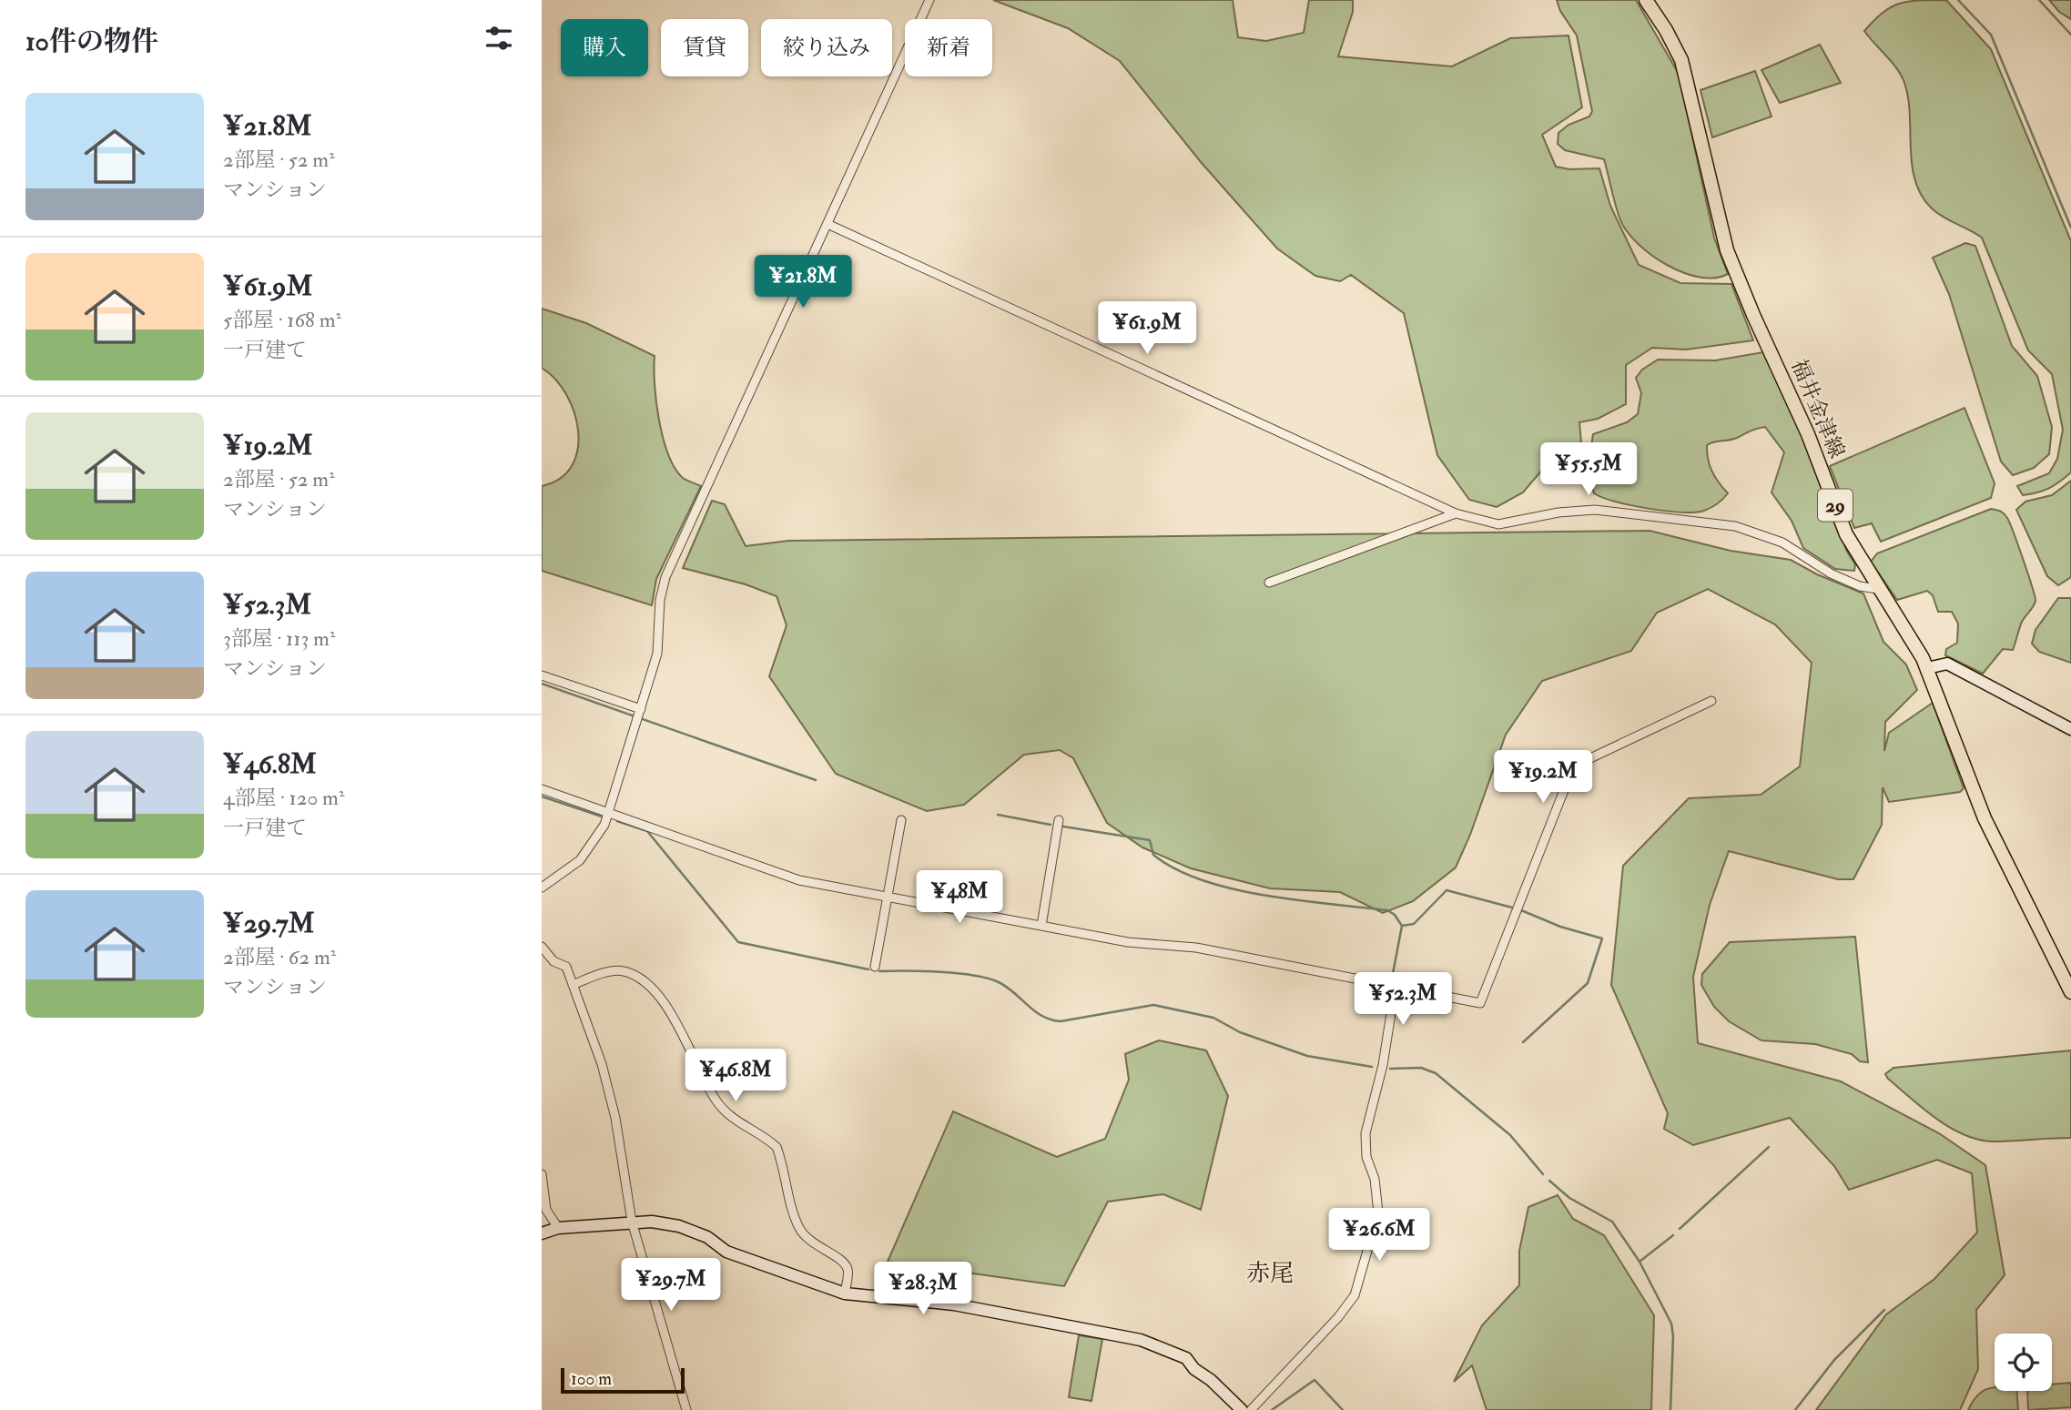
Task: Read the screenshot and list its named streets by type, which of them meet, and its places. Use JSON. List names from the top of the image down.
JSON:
{
  "streets": {
    "main road": ["福井金津線", "29"]
  },
  "districts": ["赤尾"],
  "scale_bar": "100 m",
  "page": {
    "heading": "10件の物件",
    "chip": [
      "購入",
      "賃貸",
      "絞り込み",
      "新着"
    ],
    "list": [
      {
        "name": "¥21.8M",
        "note": "2部屋 · 52 m² · マンション"
      },
      {
        "name": "¥61.9M",
        "note": "5部屋 · 168 m² · 一戸建て"
      },
      {
        "name": "¥19.2M",
        "note": "2部屋 · 52 m² · マンション"
      },
      {
        "name": "¥52.3M",
        "note": "3部屋 · 113 m² · マンション"
      },
      {
        "name": "¥46.8M",
        "note": "4部屋 · 120 m² · 一戸建て"
      },
      {
        "name": "¥29.7M",
        "note": "2部屋 · 62 m² · マンション"
      }
    ],
    "price": [
      "¥21.8M",
      "¥61.9M",
      "¥55.5M",
      "¥19.2M",
      "¥48M",
      "¥52.3M",
      "¥46.8M",
      "¥26.6M",
      "¥29.7M",
      "¥28.3M"
    ],
    "scale": "100 m"
  }
}
